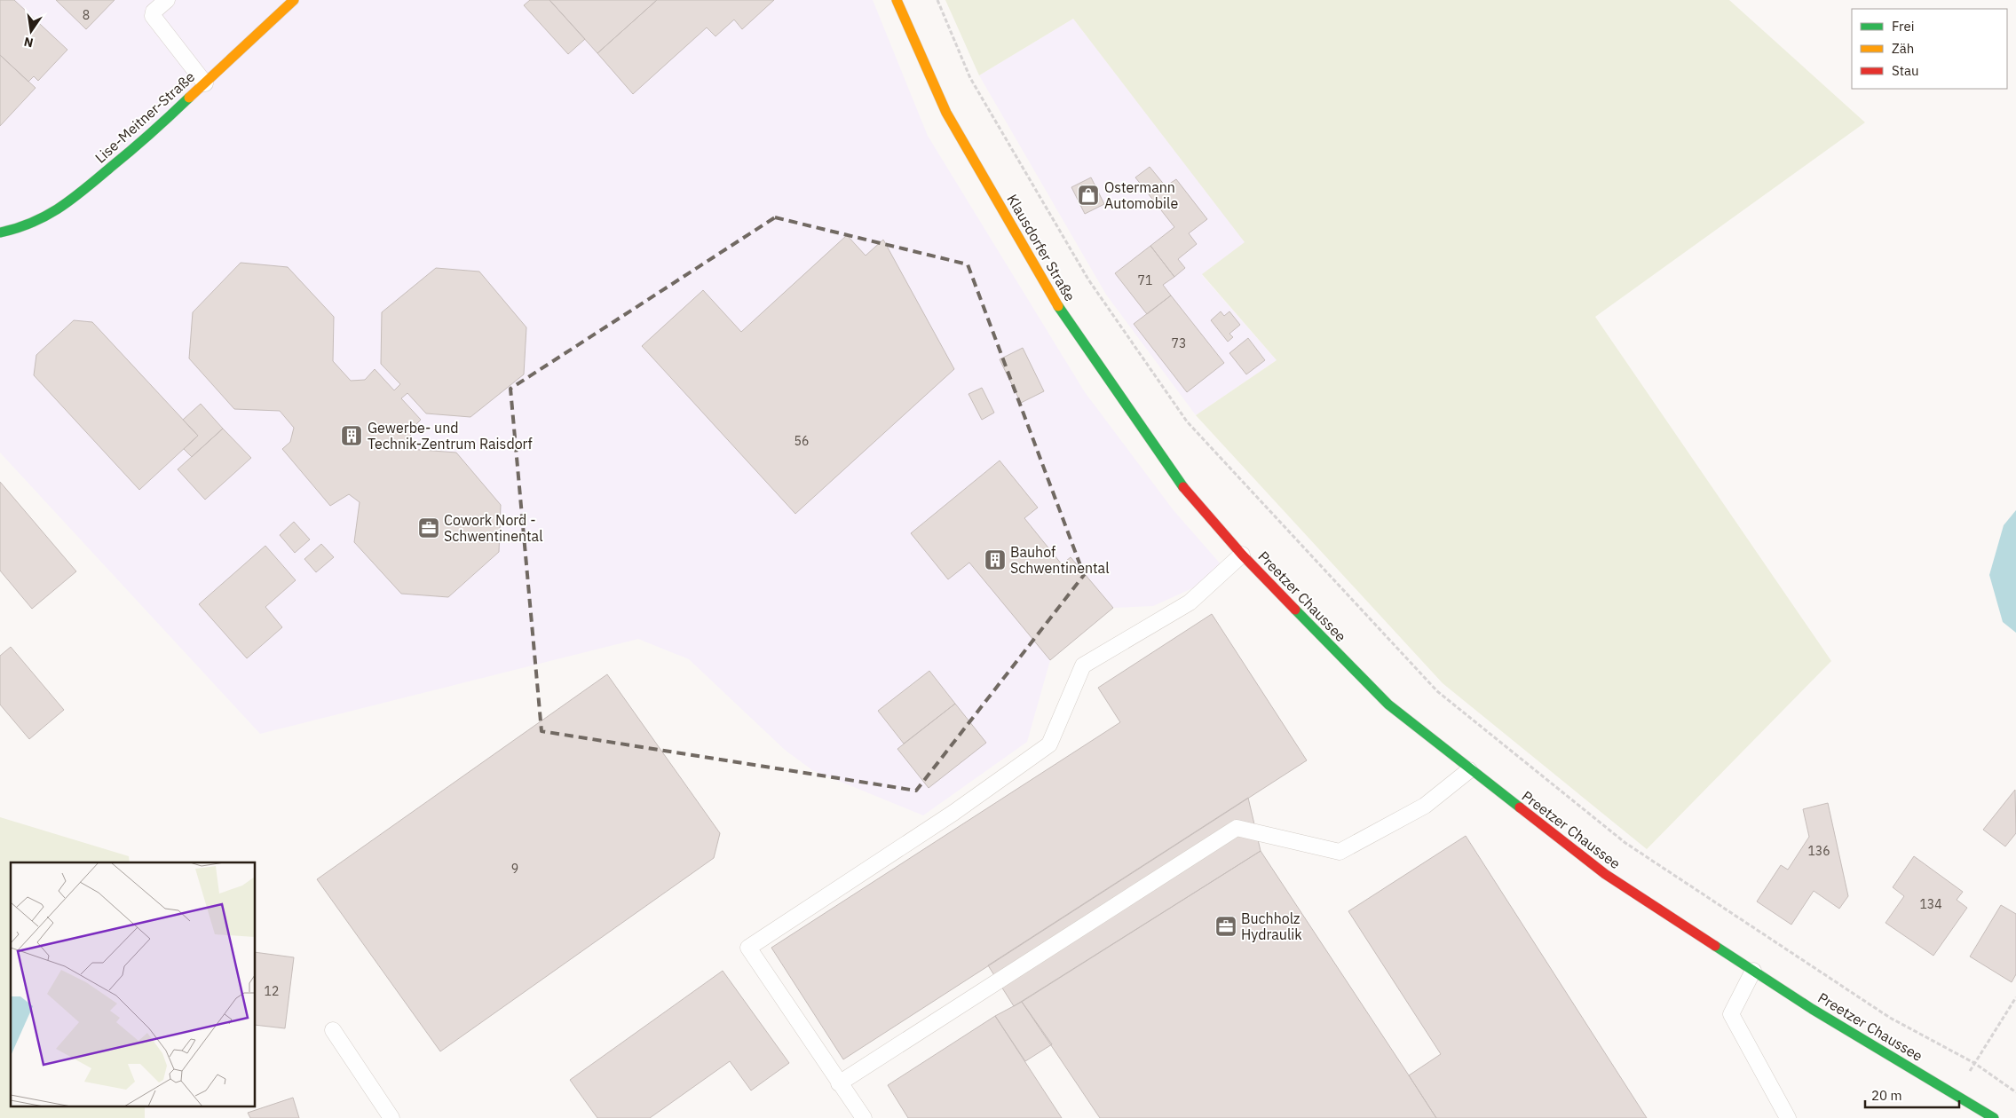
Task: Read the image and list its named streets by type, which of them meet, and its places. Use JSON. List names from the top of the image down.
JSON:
{
  "streets": {
    "street": ["Lise-Meitner-Straße", "Klausdorfer Straße", "Preetzer Chaussee"]
  },
  "crossings": [
    ["Klausdorfer Straße", "Preetzer Chaussee"]
  ],
  "places": {
    "shop": ["Ostermann Automobile"],
    "building": ["Gewerbe- und Technik-Zentrum Raisdorf", "Bauhof Schwentinental"],
    "office": ["Cowork Nord - Schwentinental", "Buchholz Hydraulik"]
  },
  "house_numbers": [
    "8",
    "71",
    "73",
    "56",
    "136",
    "9",
    "134",
    "12"
  ],
  "legend": ["Frei", "Zäh", "Stau"],
  "scale_bar": "20 m",
  "north": "bottom"
}
